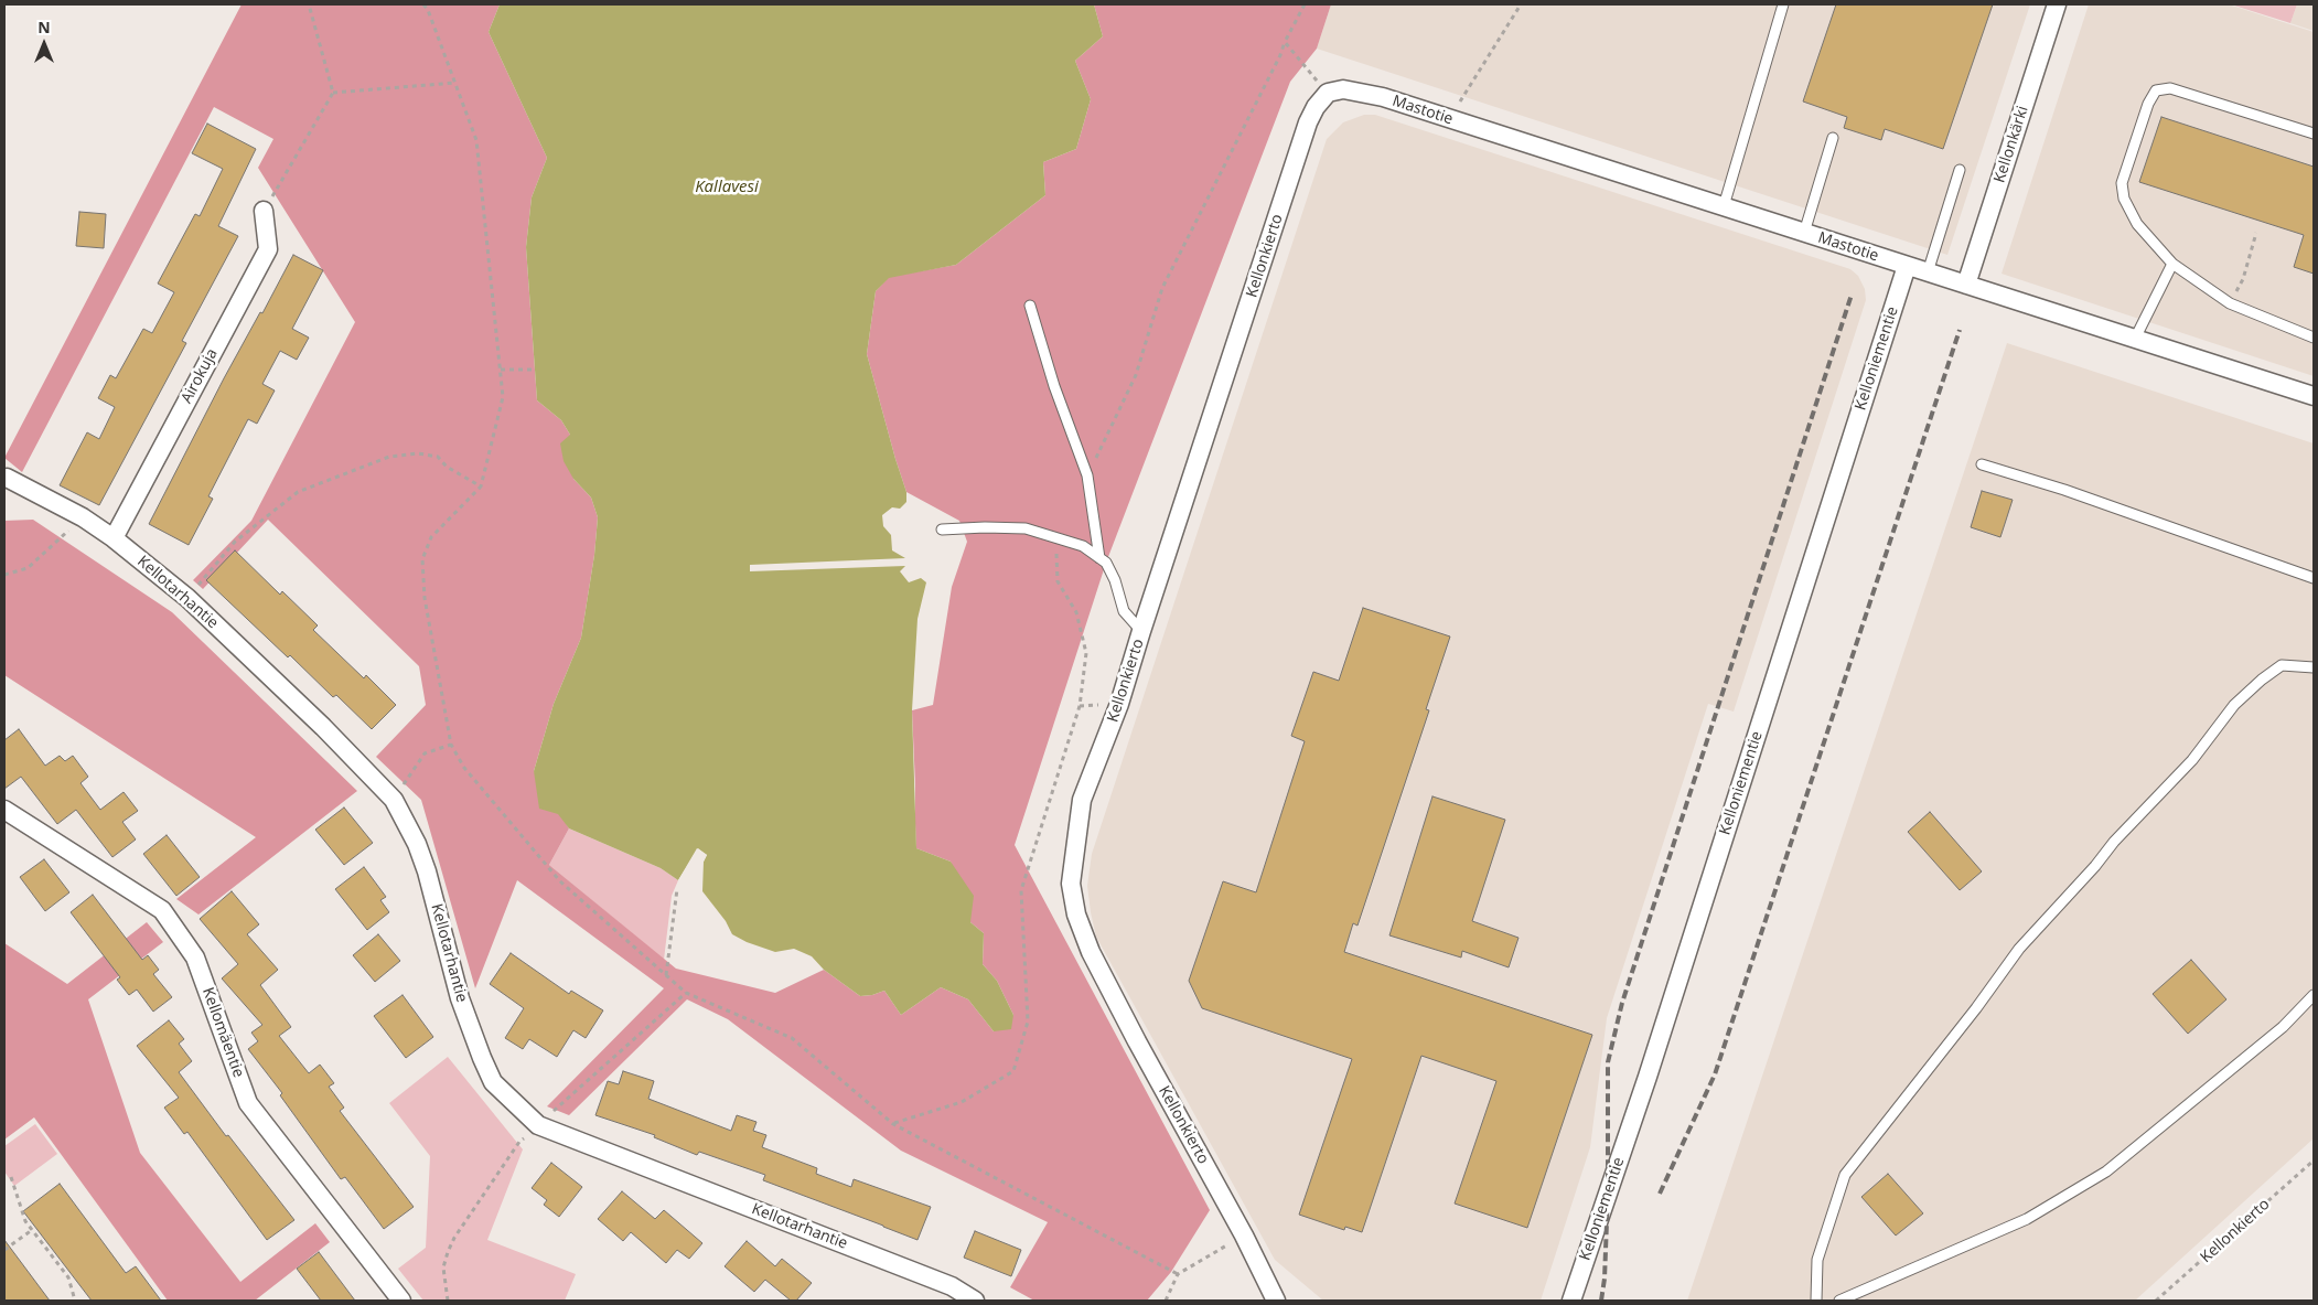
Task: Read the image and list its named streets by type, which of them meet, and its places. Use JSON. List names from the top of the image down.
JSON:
{
  "streets": {
    "street": [
      "Mastotie",
      "Kellonkärki",
      "Kellonkierto",
      "Kelloniementie",
      "Airokuja",
      "Kellotarhantie",
      "Kellomäentie"
    ]
  },
  "crossings": [
    ["Mastotie", "Kellonkärki"],
    ["Mastotie", "Kellonkierto"],
    ["Mastotie", "Kelloniementie"],
    ["Airokuja", "Kellotarhantie"]
  ],
  "water": ["Kallavesi"],
  "north": "top"
}
